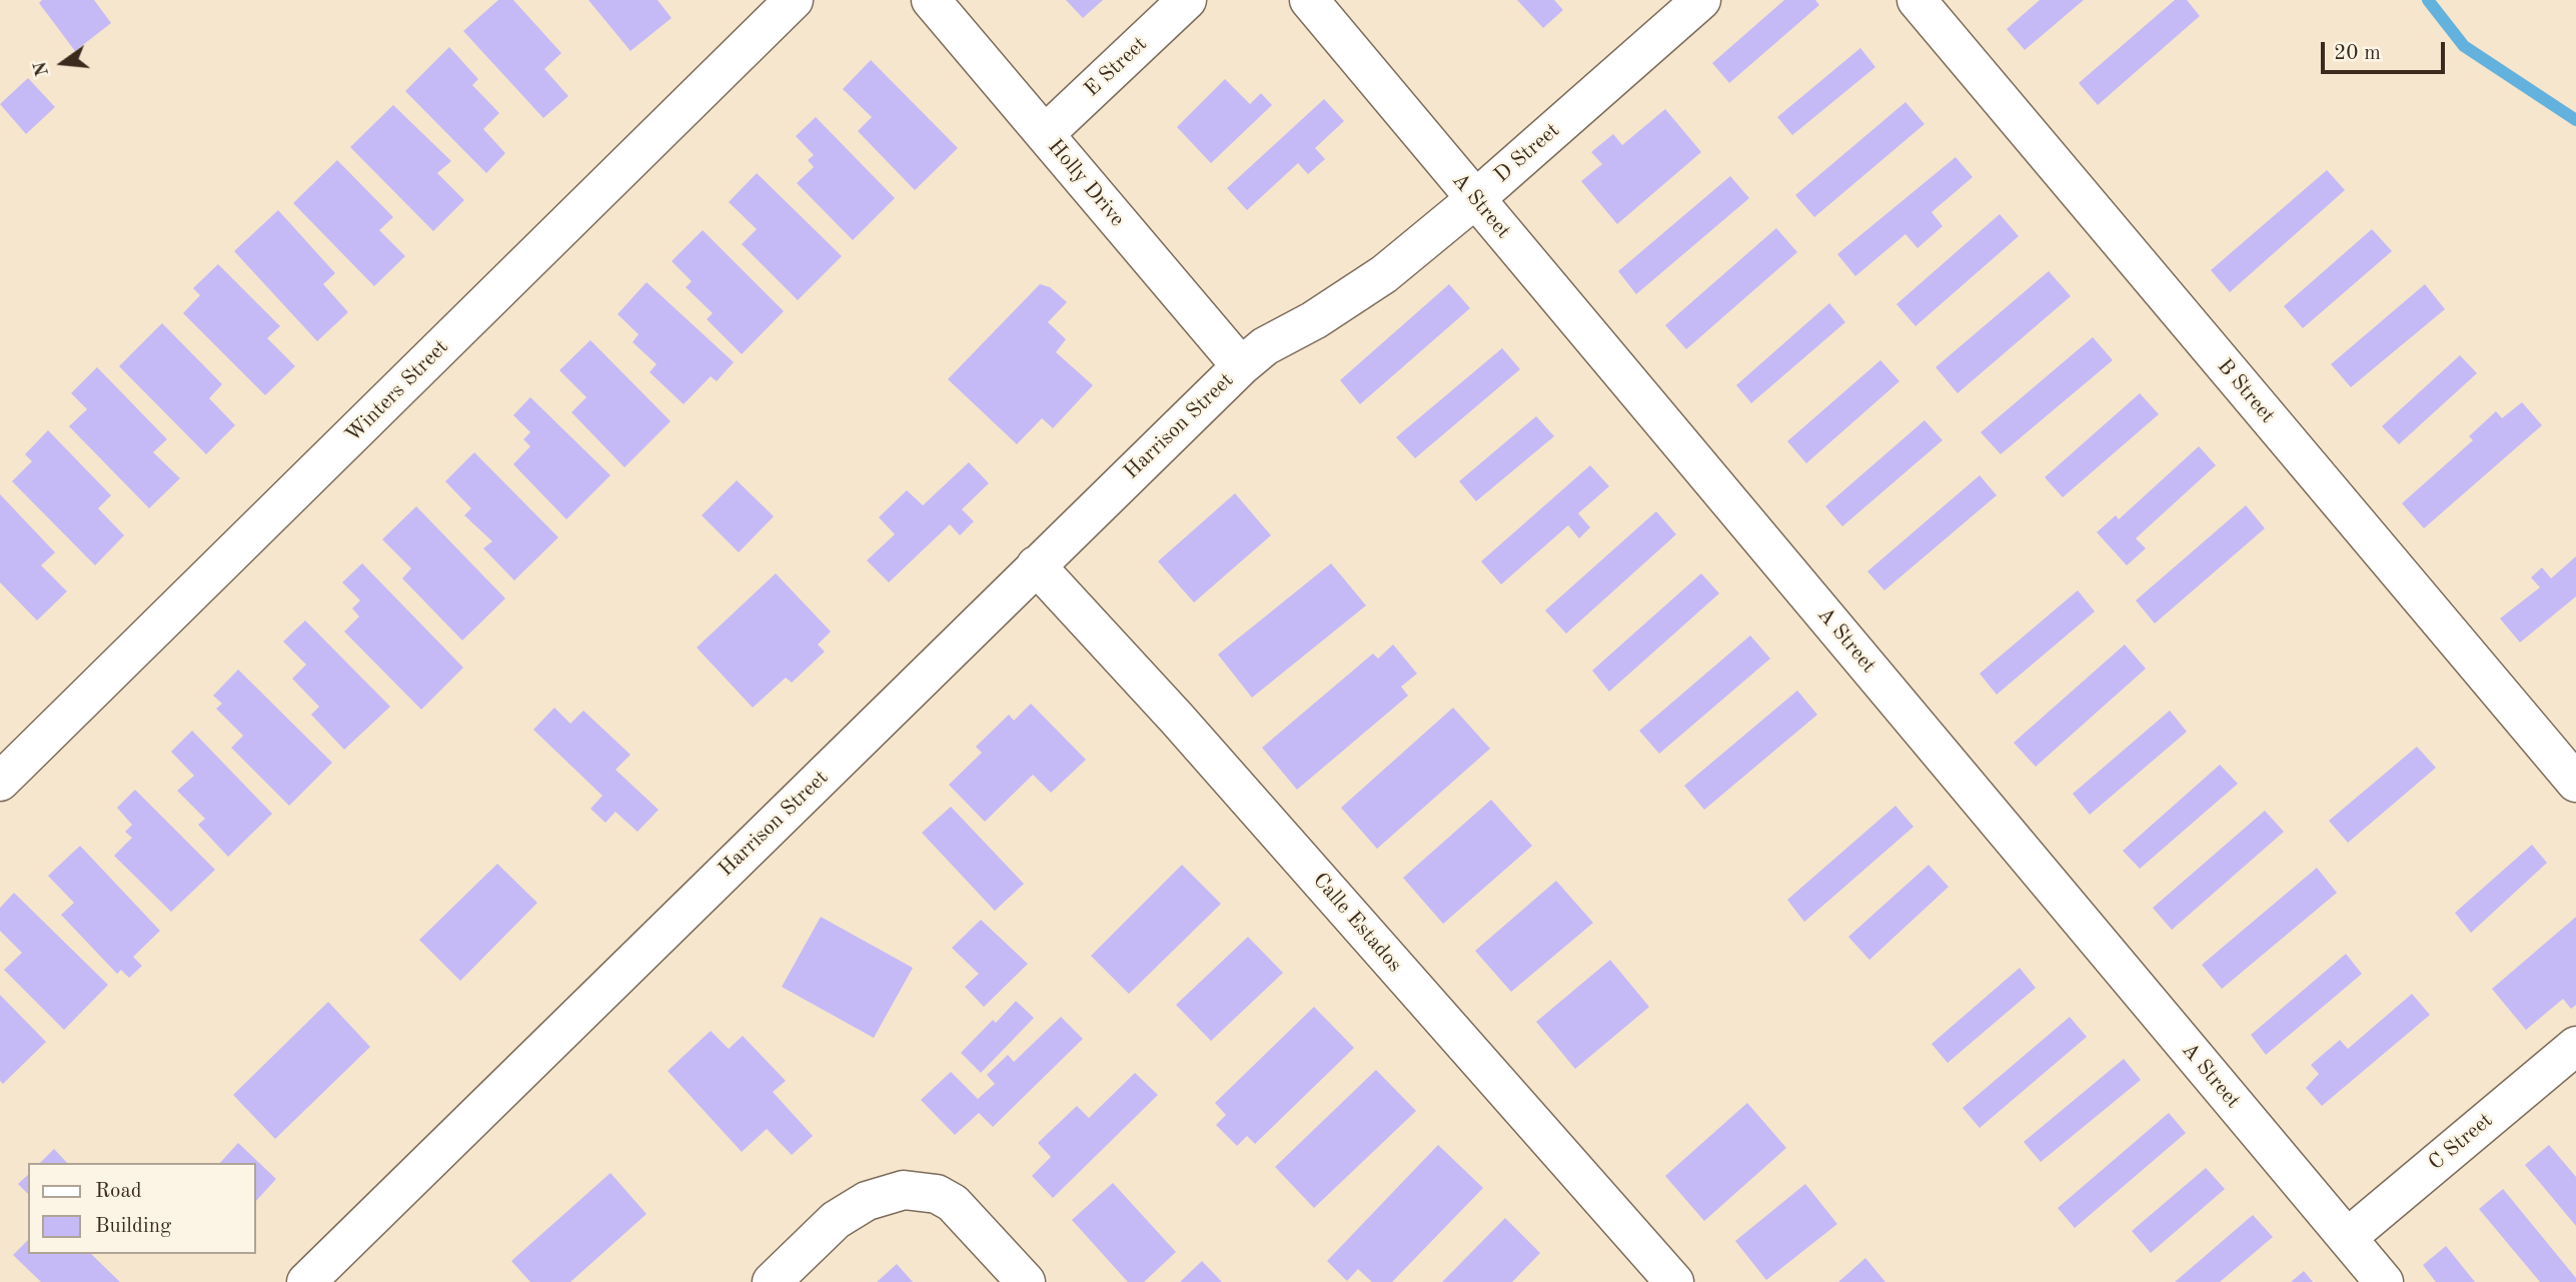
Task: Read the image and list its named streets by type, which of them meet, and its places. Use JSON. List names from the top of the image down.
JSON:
{
  "streets": {
    "street": [
      "E Street",
      "D Street",
      "Holly Drive",
      "A Street",
      "Winters Street",
      "B Street",
      "Harrison Street",
      "Calle Estados",
      "C Street"
    ]
  },
  "crossings": [
    ["E Street", "Holly Drive"],
    ["D Street", "Holly Drive"],
    ["D Street", "A Street"],
    ["D Street", "Harrison Street"],
    ["Holly Drive", "Harrison Street"],
    ["A Street", "C Street"],
    ["Harrison Street", "Calle Estados"]
  ],
  "legend": ["Road", "Building"],
  "scale_bar": "20 m",
  "north": "left"
}
